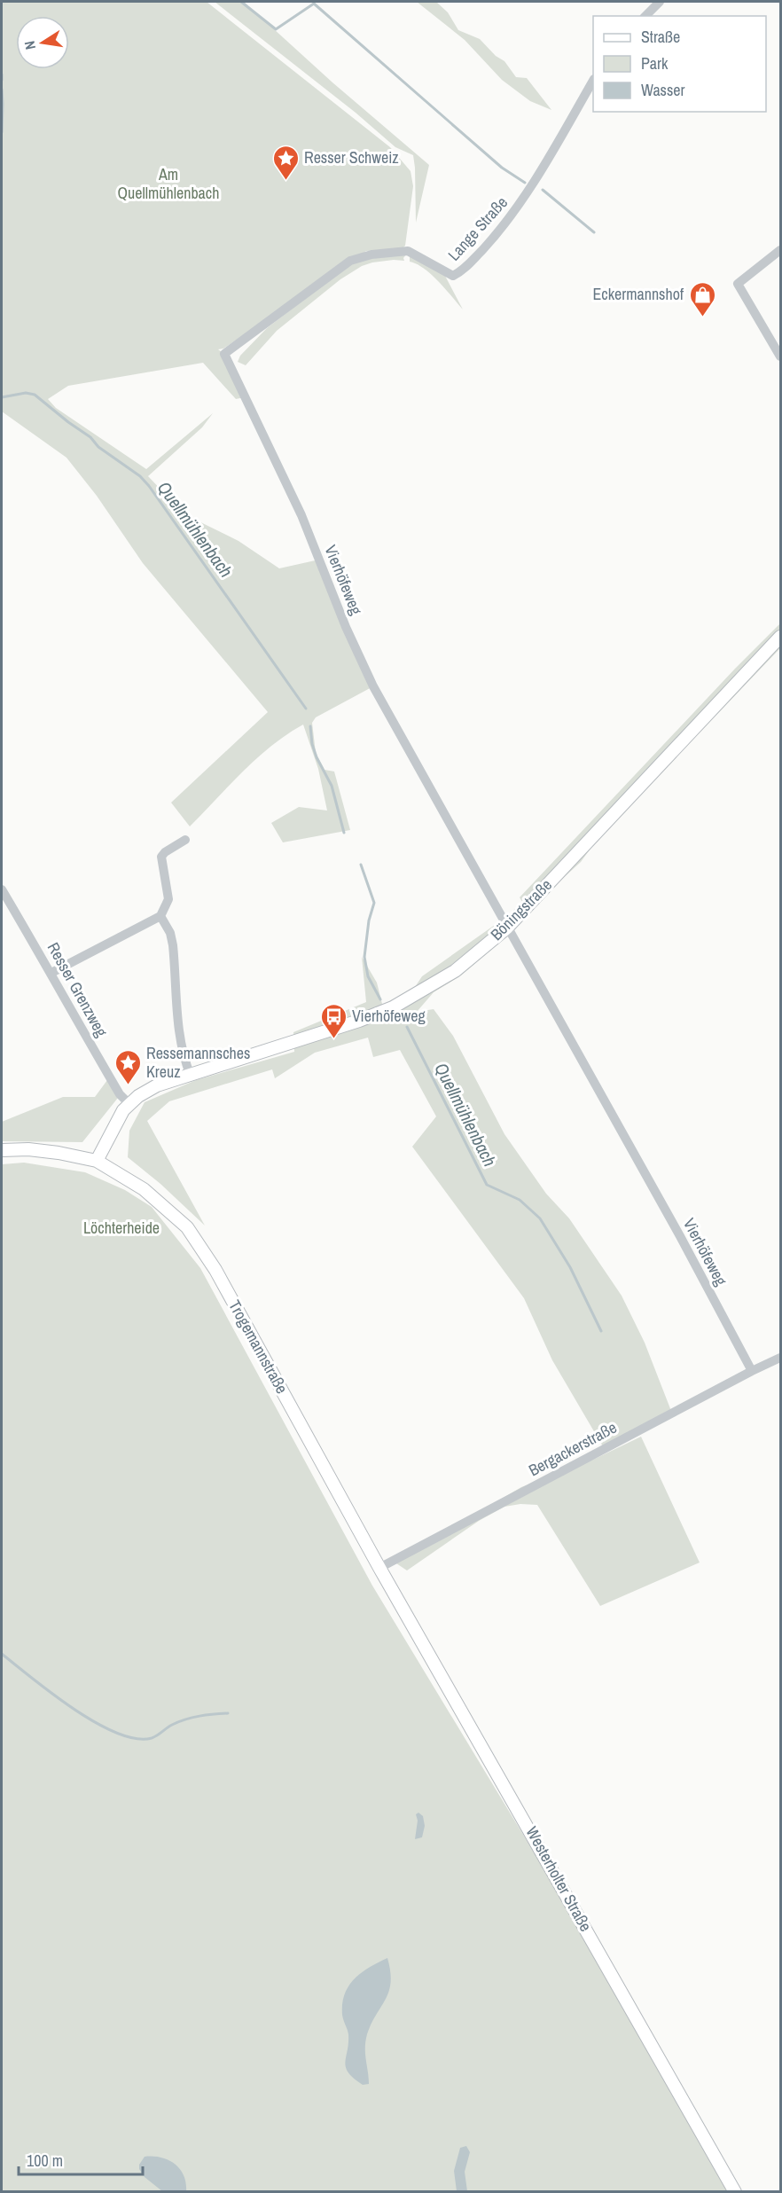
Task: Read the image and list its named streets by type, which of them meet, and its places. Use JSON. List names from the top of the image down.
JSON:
{
  "streets": {
    "main road": ["Böningstraße", "Trogemannstraße", "Westerholter Straße"],
    "street": [
      "Lange Straße",
      "Vierhöfeweg",
      "Resser Grenzweg",
      "Bergackerstraße"
    ]
  },
  "crossings": [
    ["Lange Straße", "Vierhöfeweg"],
    ["Vierhöfeweg", "Böningstraße"],
    ["Vierhöfeweg", "Bergackerstraße"],
    ["Böningstraße", "Resser Grenzweg"],
    ["Böningstraße", "Trogemannstraße"],
    ["Trogemannstraße", "Bergackerstraße"],
    ["Trogemannstraße", "Westerholter Straße"],
    ["Bergackerstraße", "Westerholter Straße"]
  ],
  "water": ["Quellmühlenbach"],
  "parks": ["Am Quellmühlenbach", "Löchterheide"],
  "places": {
    "place": ["Resser Schweiz", "Ressemannsches Kreuz"],
    "shop": ["Eckermannshof"],
    "bus stop": ["Vierhöfeweg"]
  },
  "legend": ["Straße", "Park", "Wasser"],
  "scale_bar": "100 m",
  "north": "left"
}
